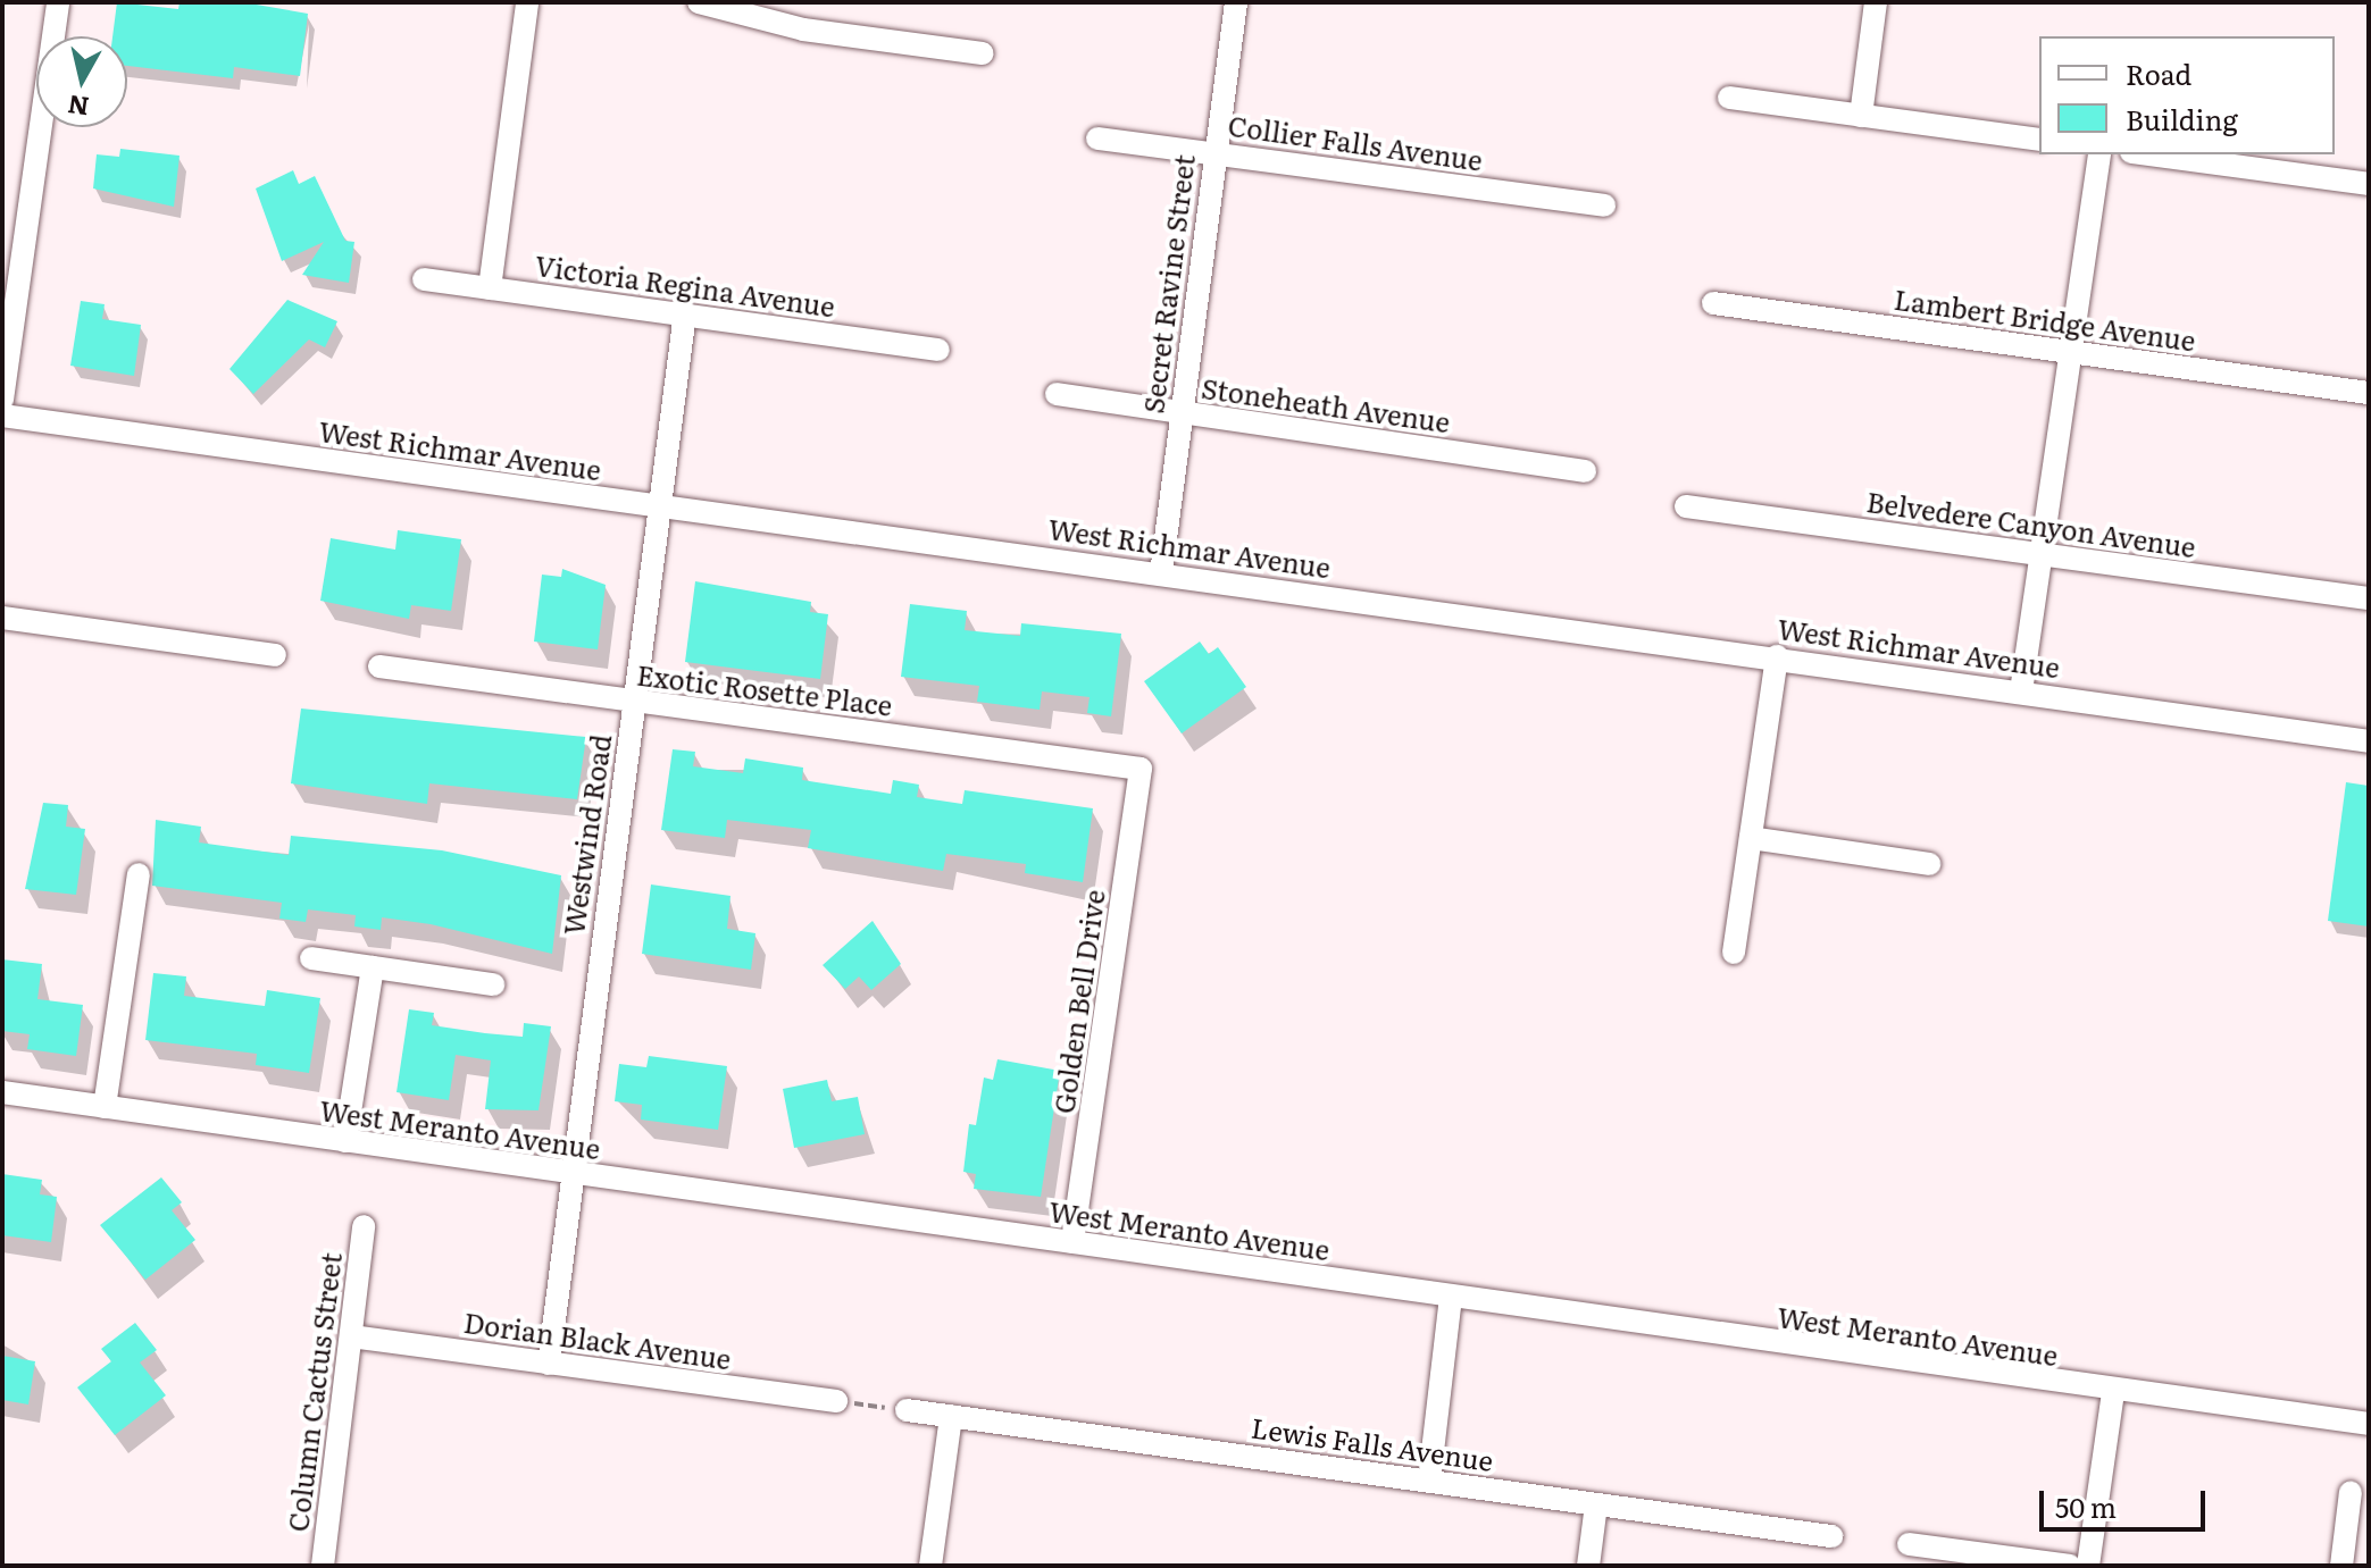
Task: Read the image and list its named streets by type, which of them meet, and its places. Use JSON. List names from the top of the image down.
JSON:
{
  "streets": {
    "street": [
      "Collier Falls Avenue",
      "Secret Ravine Street",
      "Victoria Regina Avenue",
      "Lambert Bridge Avenue",
      "Stoneheath Avenue",
      "West Richmar Avenue",
      "Belvedere Canyon Avenue",
      "Exotic Rosette Place",
      "Westwind Road",
      "Golden Bell Drive",
      "West Meranto Avenue",
      "Dorian Black Avenue",
      "Column Cactus Street",
      "Lewis Falls Avenue"
    ]
  },
  "crossings": [
    ["Collier Falls Avenue", "Secret Ravine Street"],
    ["Secret Ravine Street", "Stoneheath Avenue"],
    ["Secret Ravine Street", "West Richmar Avenue"],
    ["Victoria Regina Avenue", "Westwind Road"],
    ["West Richmar Avenue", "Westwind Road"],
    ["Exotic Rosette Place", "Westwind Road"],
    ["Exotic Rosette Place", "Golden Bell Drive"],
    ["Westwind Road", "West Meranto Avenue"],
    ["Westwind Road", "Dorian Black Avenue"],
    ["Golden Bell Drive", "West Meranto Avenue"],
    ["Dorian Black Avenue", "Column Cactus Street"]
  ],
  "legend": ["Road", "Building"],
  "scale_bar": "50 m",
  "north": "bottom"
}
